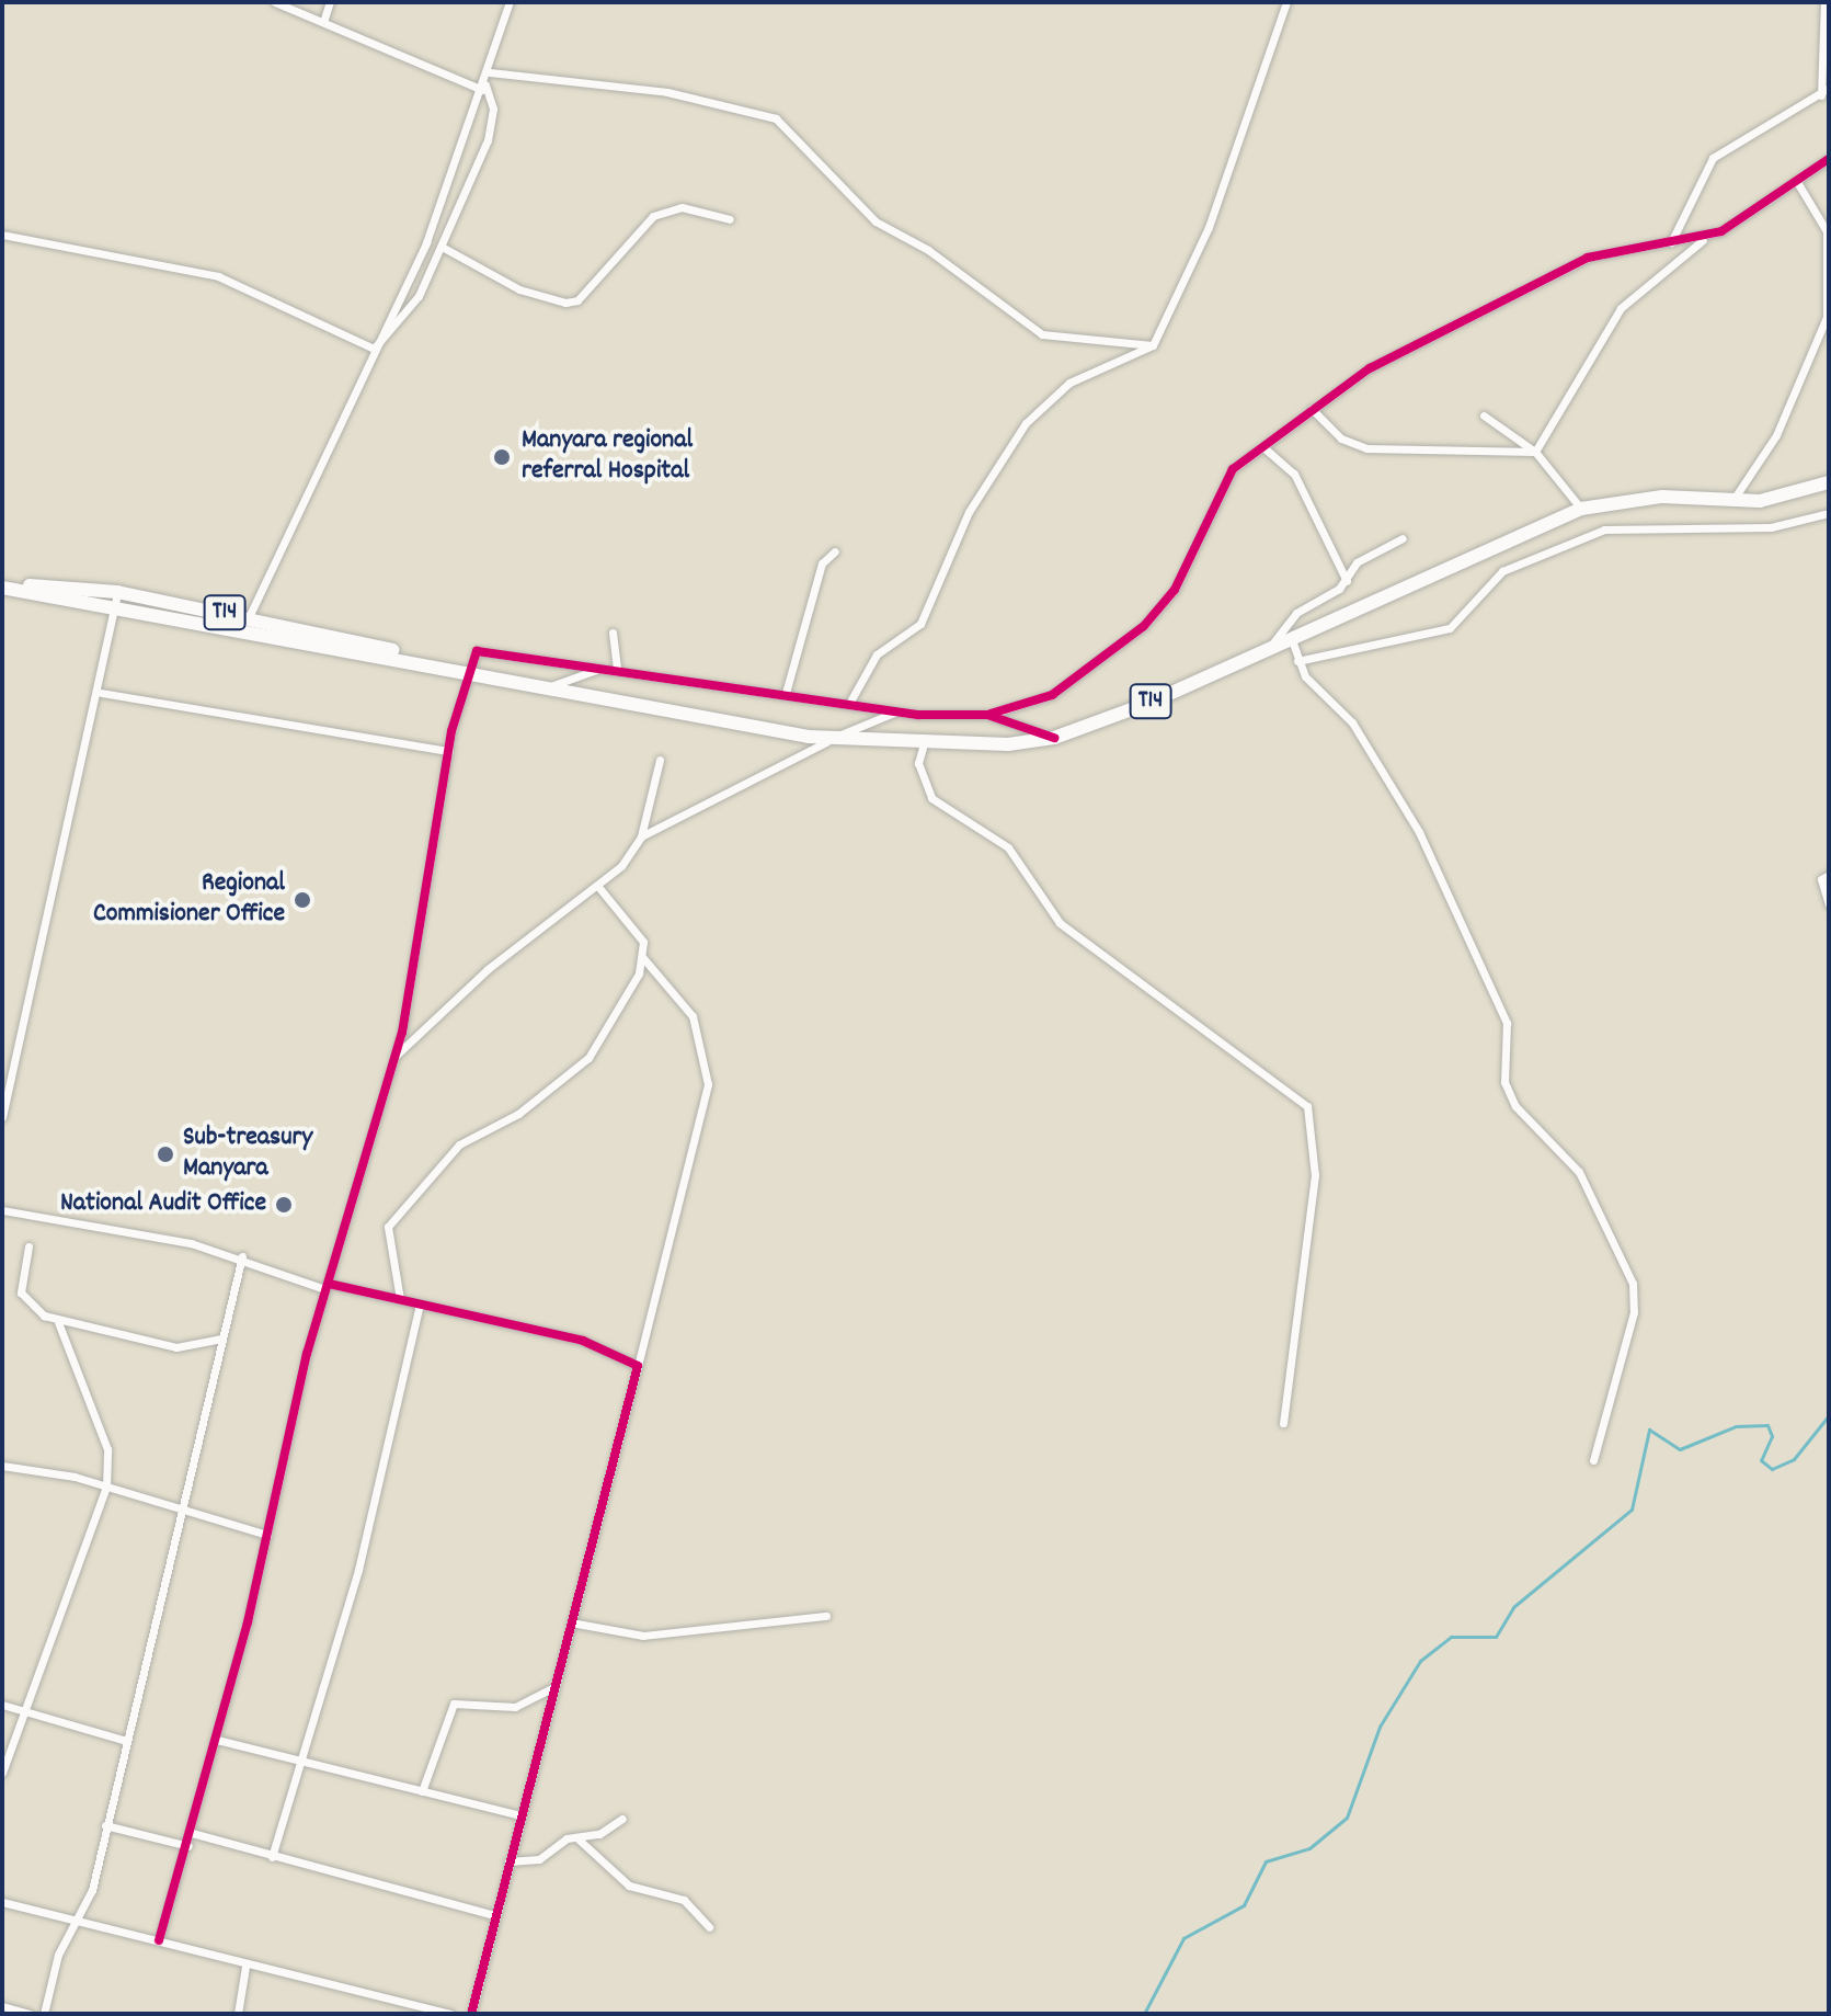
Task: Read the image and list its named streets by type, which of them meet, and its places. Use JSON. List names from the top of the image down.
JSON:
{
  "streets": {
    "highway": ["T14"]
  },
  "places": [
    "Manyara regional referral Hospital",
    "Regional Commisioner Office",
    "Sub-treasury Manyara",
    "National Audit Office"
  ]
}
